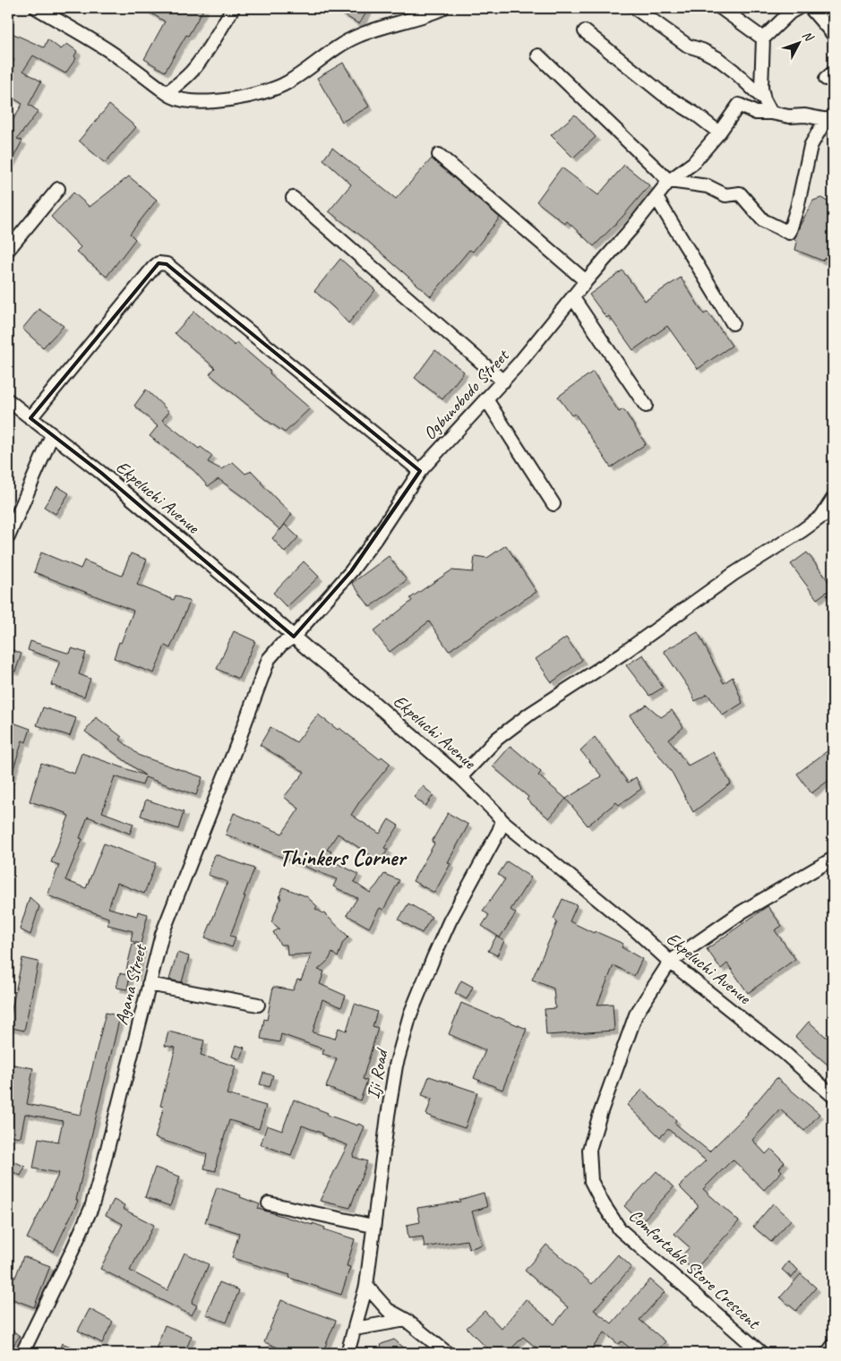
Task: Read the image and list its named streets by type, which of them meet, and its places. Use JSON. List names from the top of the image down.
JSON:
{
  "streets": {
    "street": [
      "Ogbunobodo Street",
      "Ekpeluchi Avenue",
      "Agana Street",
      "Iji Road",
      "Comfortable Store Crescent"
    ]
  },
  "crossings": [
    ["Ogbunobodo Street", "Ekpeluchi Avenue"],
    ["Ogbunobodo Street", "Agana Street"],
    ["Ekpeluchi Avenue", "Agana Street"],
    ["Ekpeluchi Avenue", "Iji Road"],
    ["Ekpeluchi Avenue", "Comfortable Store Crescent"]
  ],
  "districts": ["Thinkers Corner"],
  "north": "top right"
}
